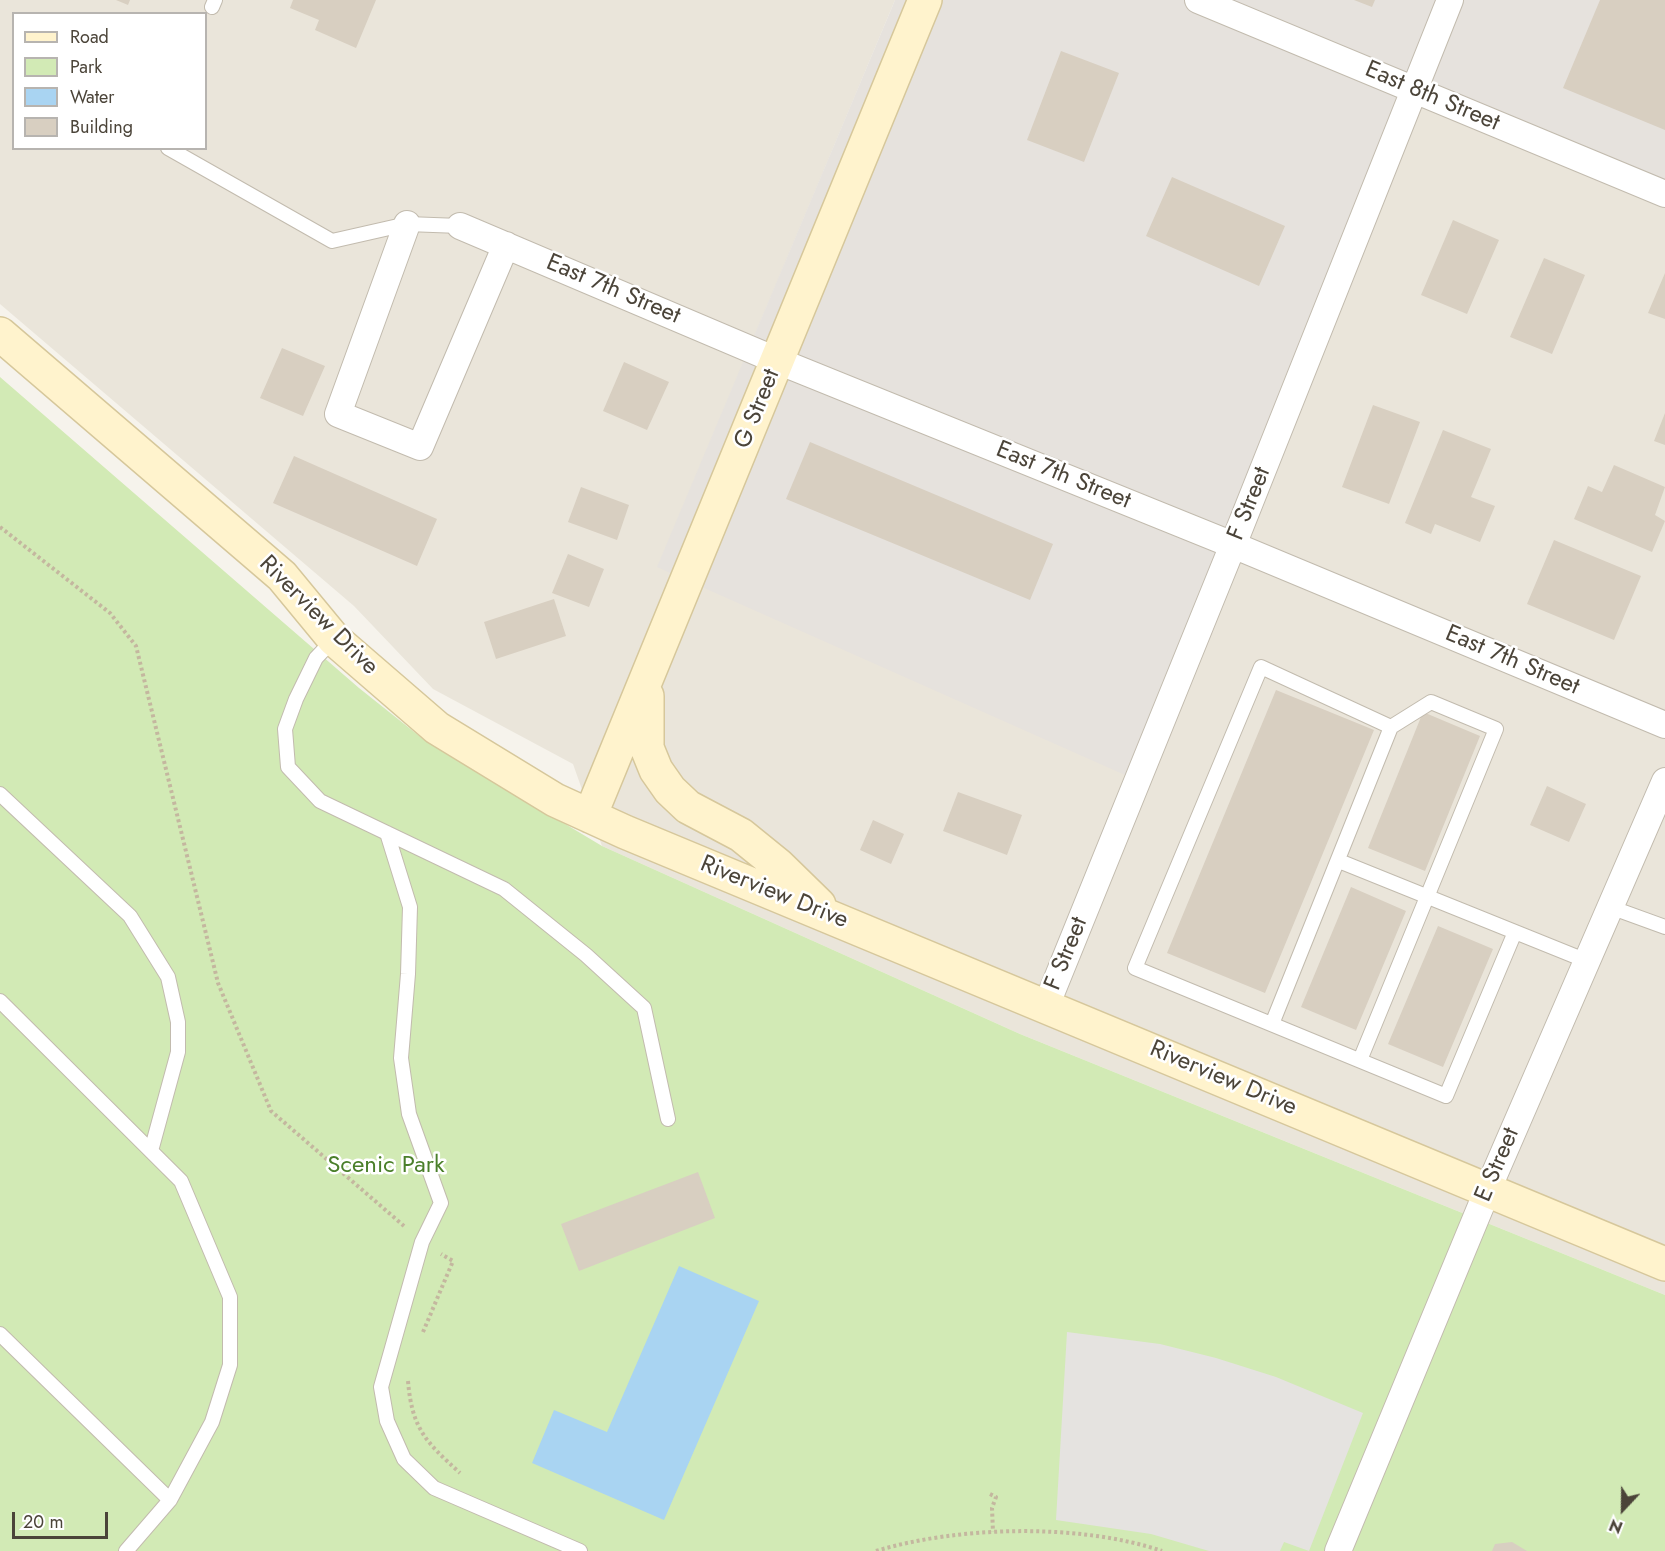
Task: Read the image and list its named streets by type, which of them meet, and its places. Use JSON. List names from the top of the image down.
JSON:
{
  "streets": {
    "main road": ["G Street", "Riverview Drive"],
    "street": [
      "East 8th Street",
      "East 7th Street",
      "F Street",
      "E Street"
    ]
  },
  "crossings": [
    ["East 8th Street", "F Street"],
    ["East 7th Street", "G Street"],
    ["East 7th Street", "F Street"],
    ["G Street", "Riverview Drive"],
    ["F Street", "Riverview Drive"],
    ["Riverview Drive", "E Street"]
  ],
  "parks": ["Scenic Park"],
  "legend": [
    "Road",
    "Park",
    "Water",
    "Building"
  ],
  "scale_bar": "20 m",
  "north": "bottom"
}
